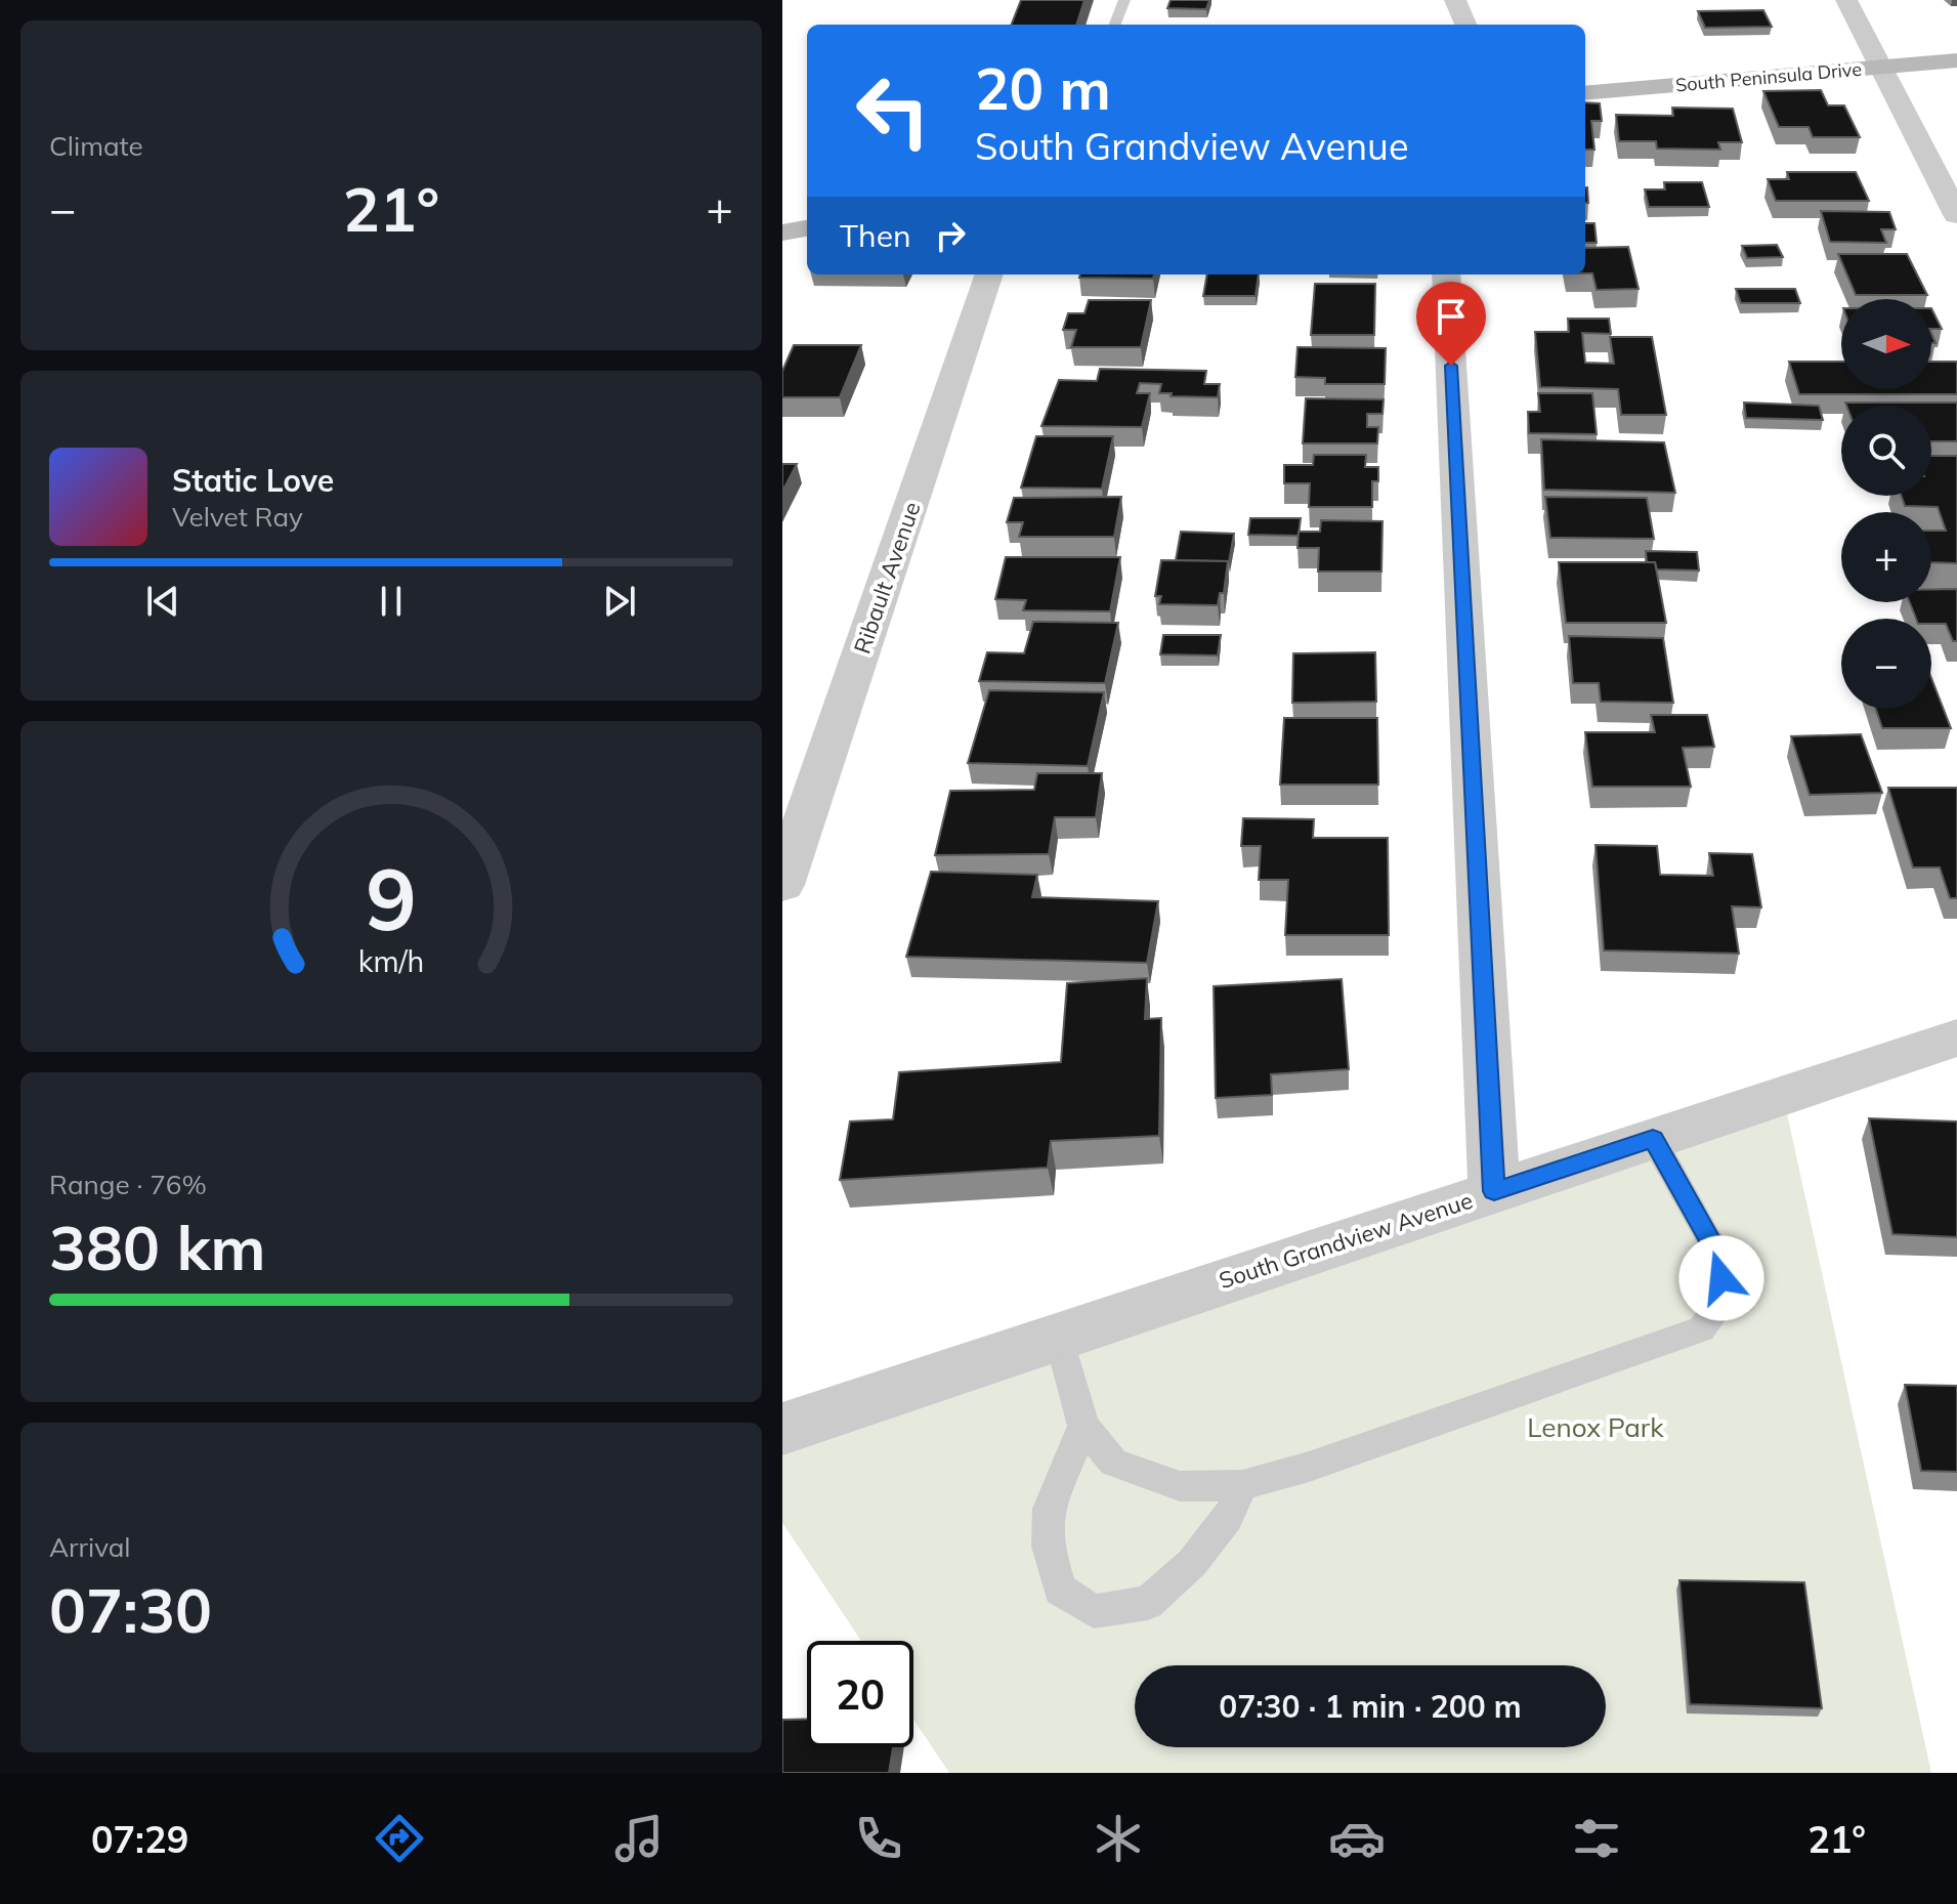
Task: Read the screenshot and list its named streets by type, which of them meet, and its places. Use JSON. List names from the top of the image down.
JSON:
{
  "streets": {
    "main road": ["South Peninsula Drive"],
    "street": ["Ribault Avenue", "South Grandview Avenue"]
  },
  "parks": ["Lenox Park"],
  "north": "right",
  "page": {
    "tile": [
      "Climate",
      ["Range · 76%", "380 km"],
      ["Arrival", "07:30"]
    ],
    "turn": ["20 m", "South Grandview Avenue"],
    "heat": ["−", "21°", "+"],
    "then": "Then",
    "map_buttons": ["+", "−"],
    "song": ["Static Love", "Velvet Ray"],
    "limit": "20",
    "trip": "07:30 · 1 min · 200 m",
    "tabs": ["07:29", "21°"],
    "gauge": ["9", "km/h"]
  }
}
